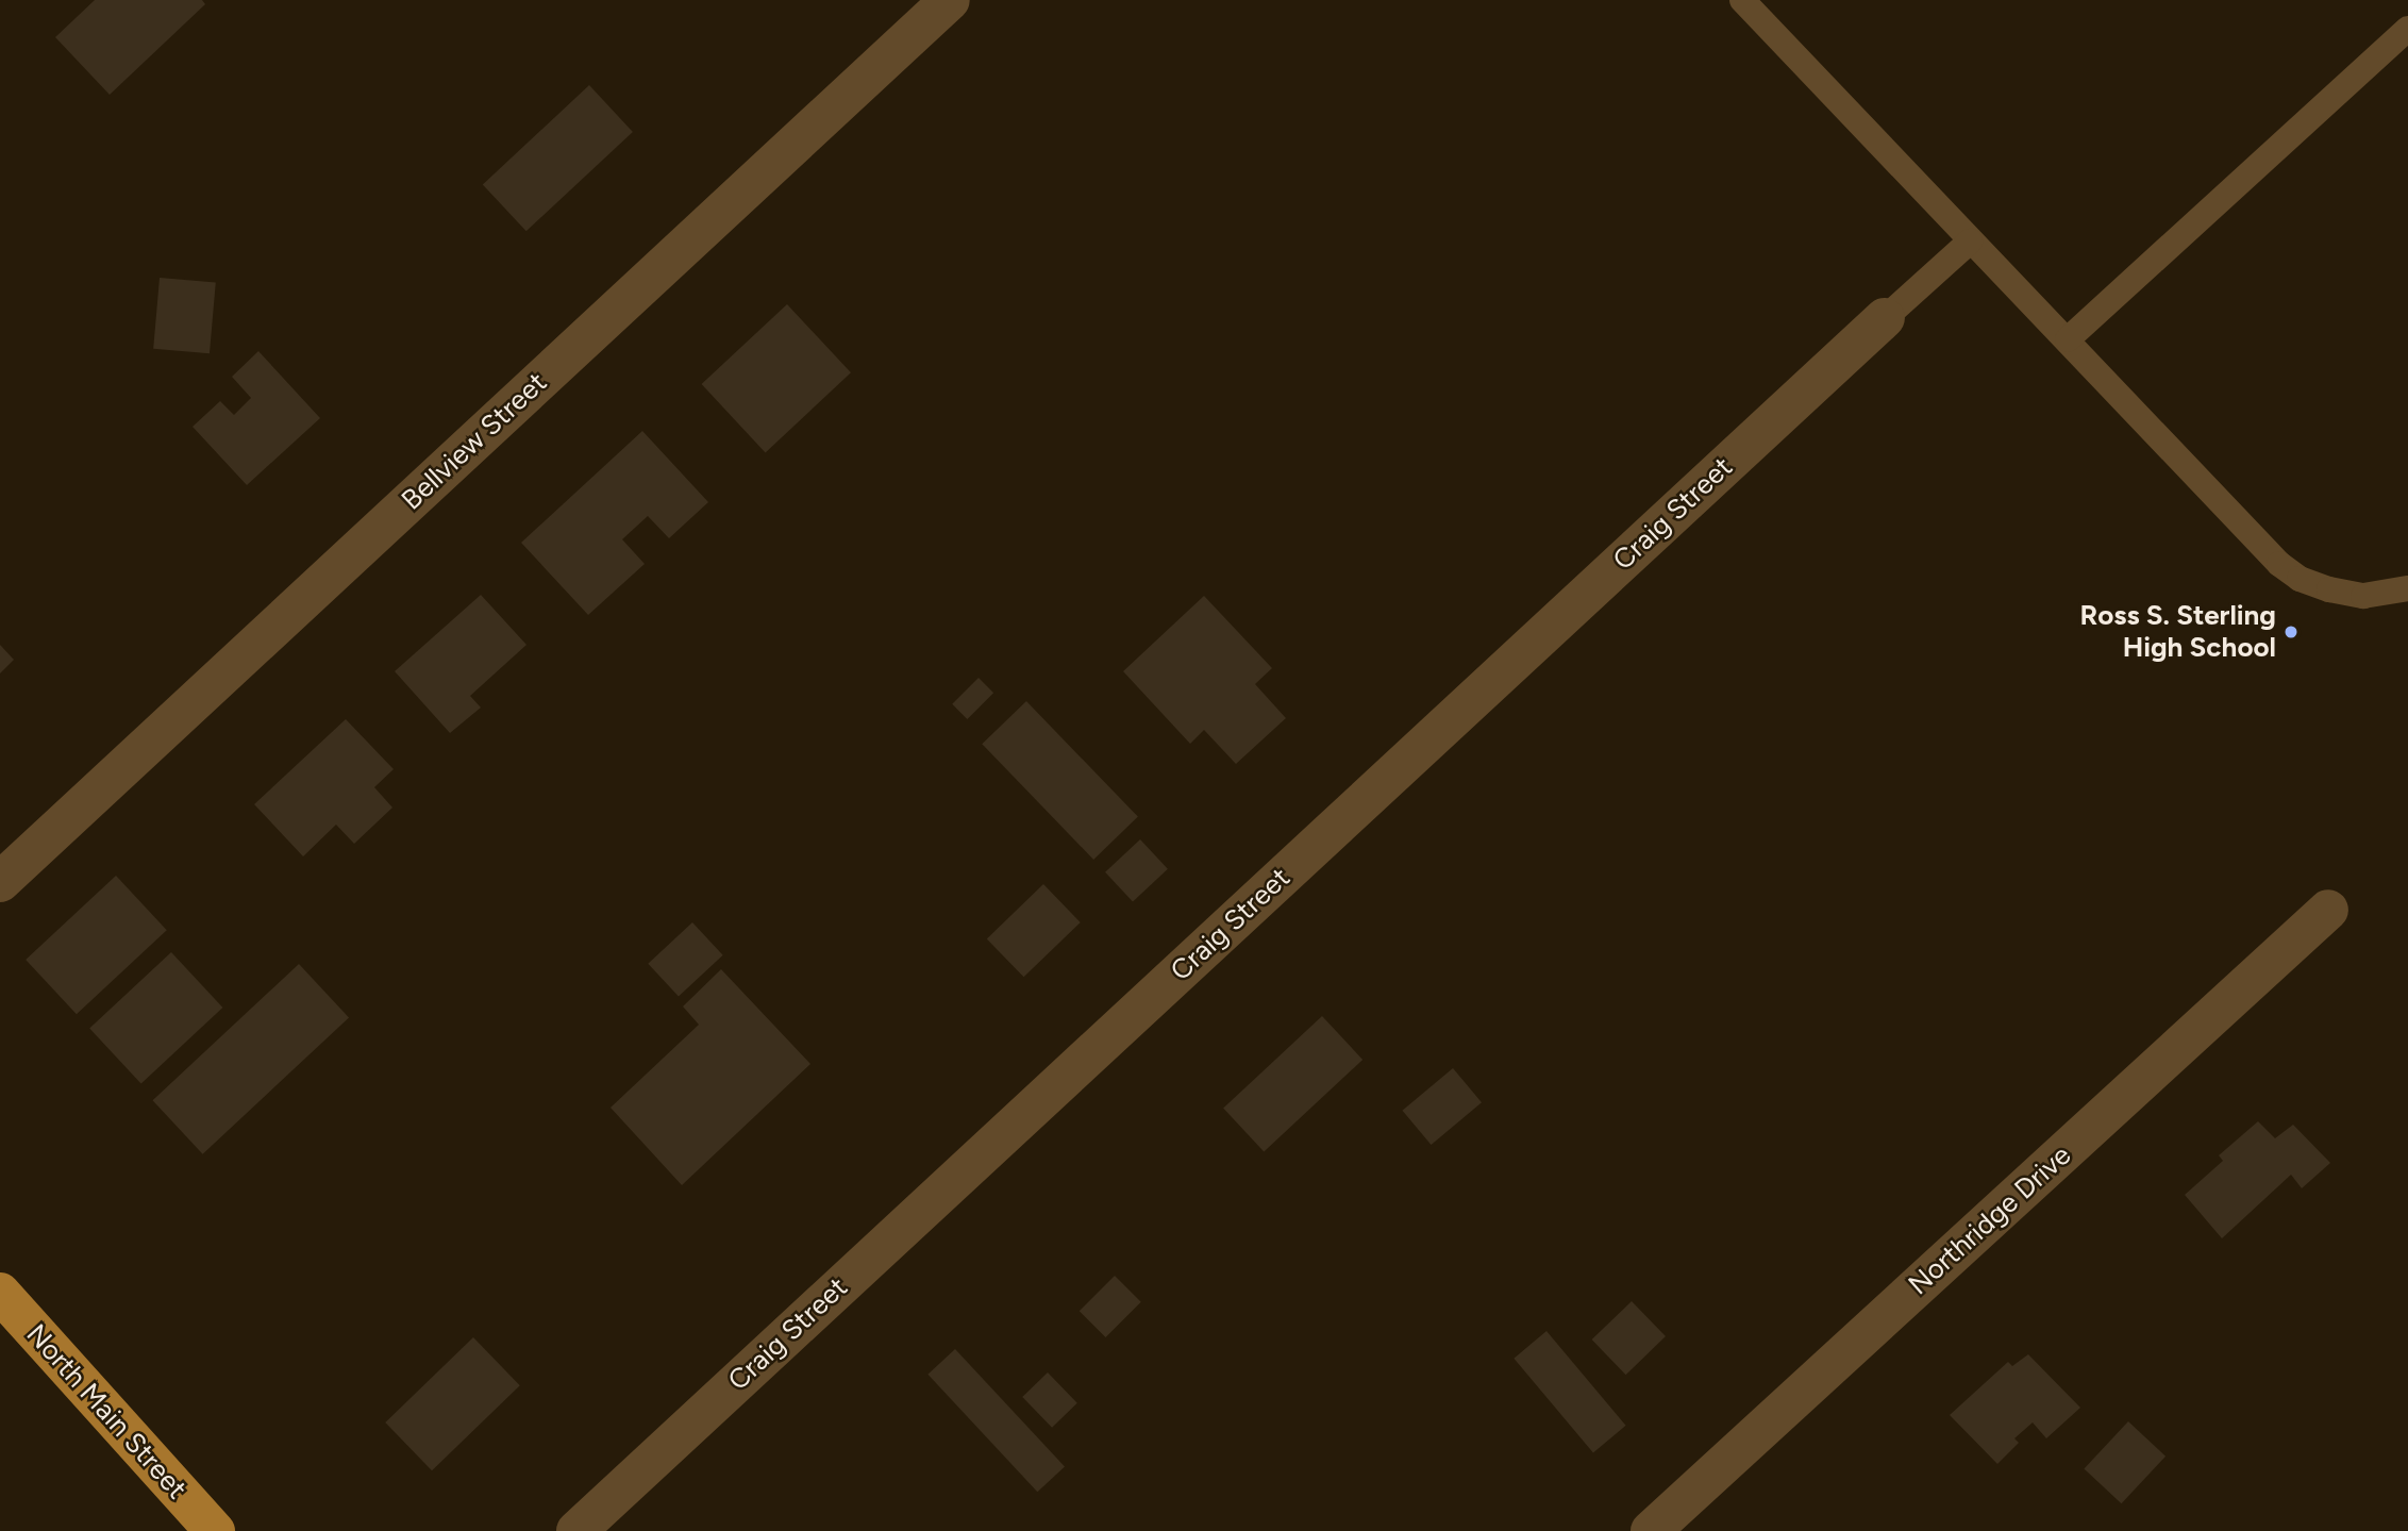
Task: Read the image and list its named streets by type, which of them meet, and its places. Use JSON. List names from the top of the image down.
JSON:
{
  "streets": {
    "main road": ["North Main Street"],
    "street": ["Bellview Street", "Craig Street", "Northridge Drive"]
  },
  "places": ["Ross S. Sterling High School"]
}
